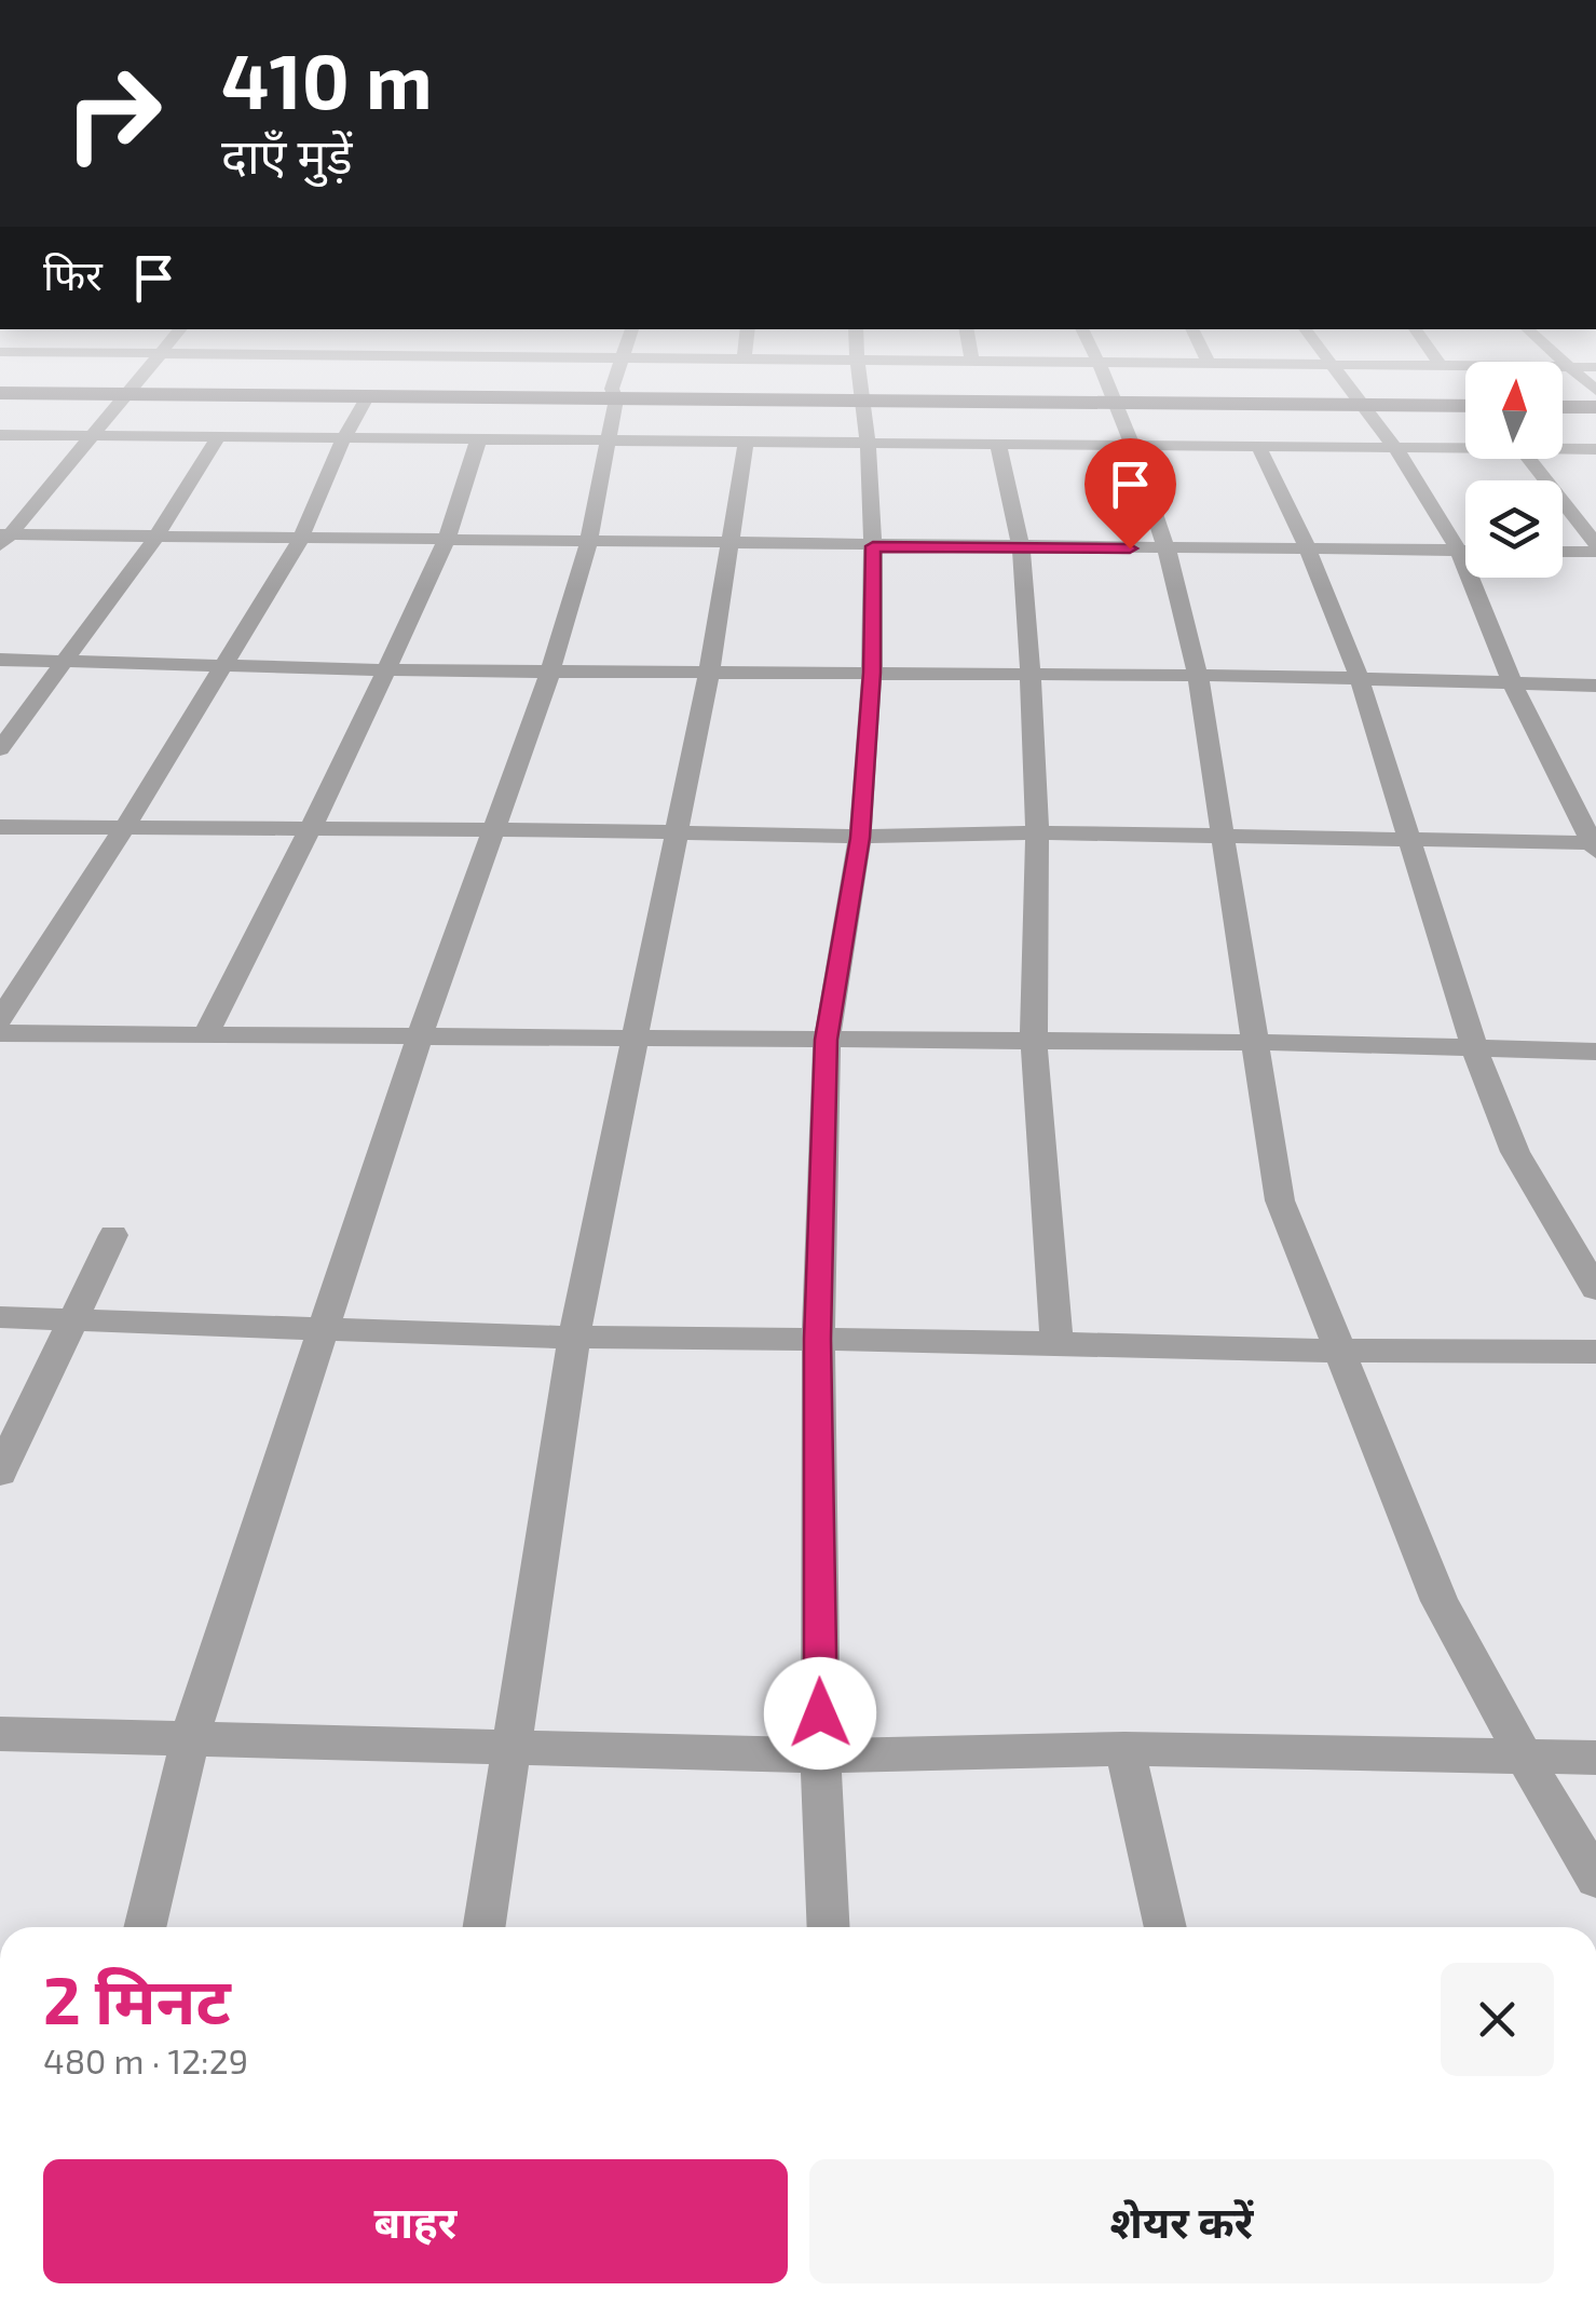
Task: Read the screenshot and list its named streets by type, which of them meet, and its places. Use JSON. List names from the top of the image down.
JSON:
{
  "north": "top",
  "page": {
    "turn": ["410 m", "दाएँ मुड़ें"],
    "then": "फिर",
    "heading": ["2 मिनट", "480 m · 12:29"],
    "buttons": ["बाहर", "शेयर करें"]
  }
}
